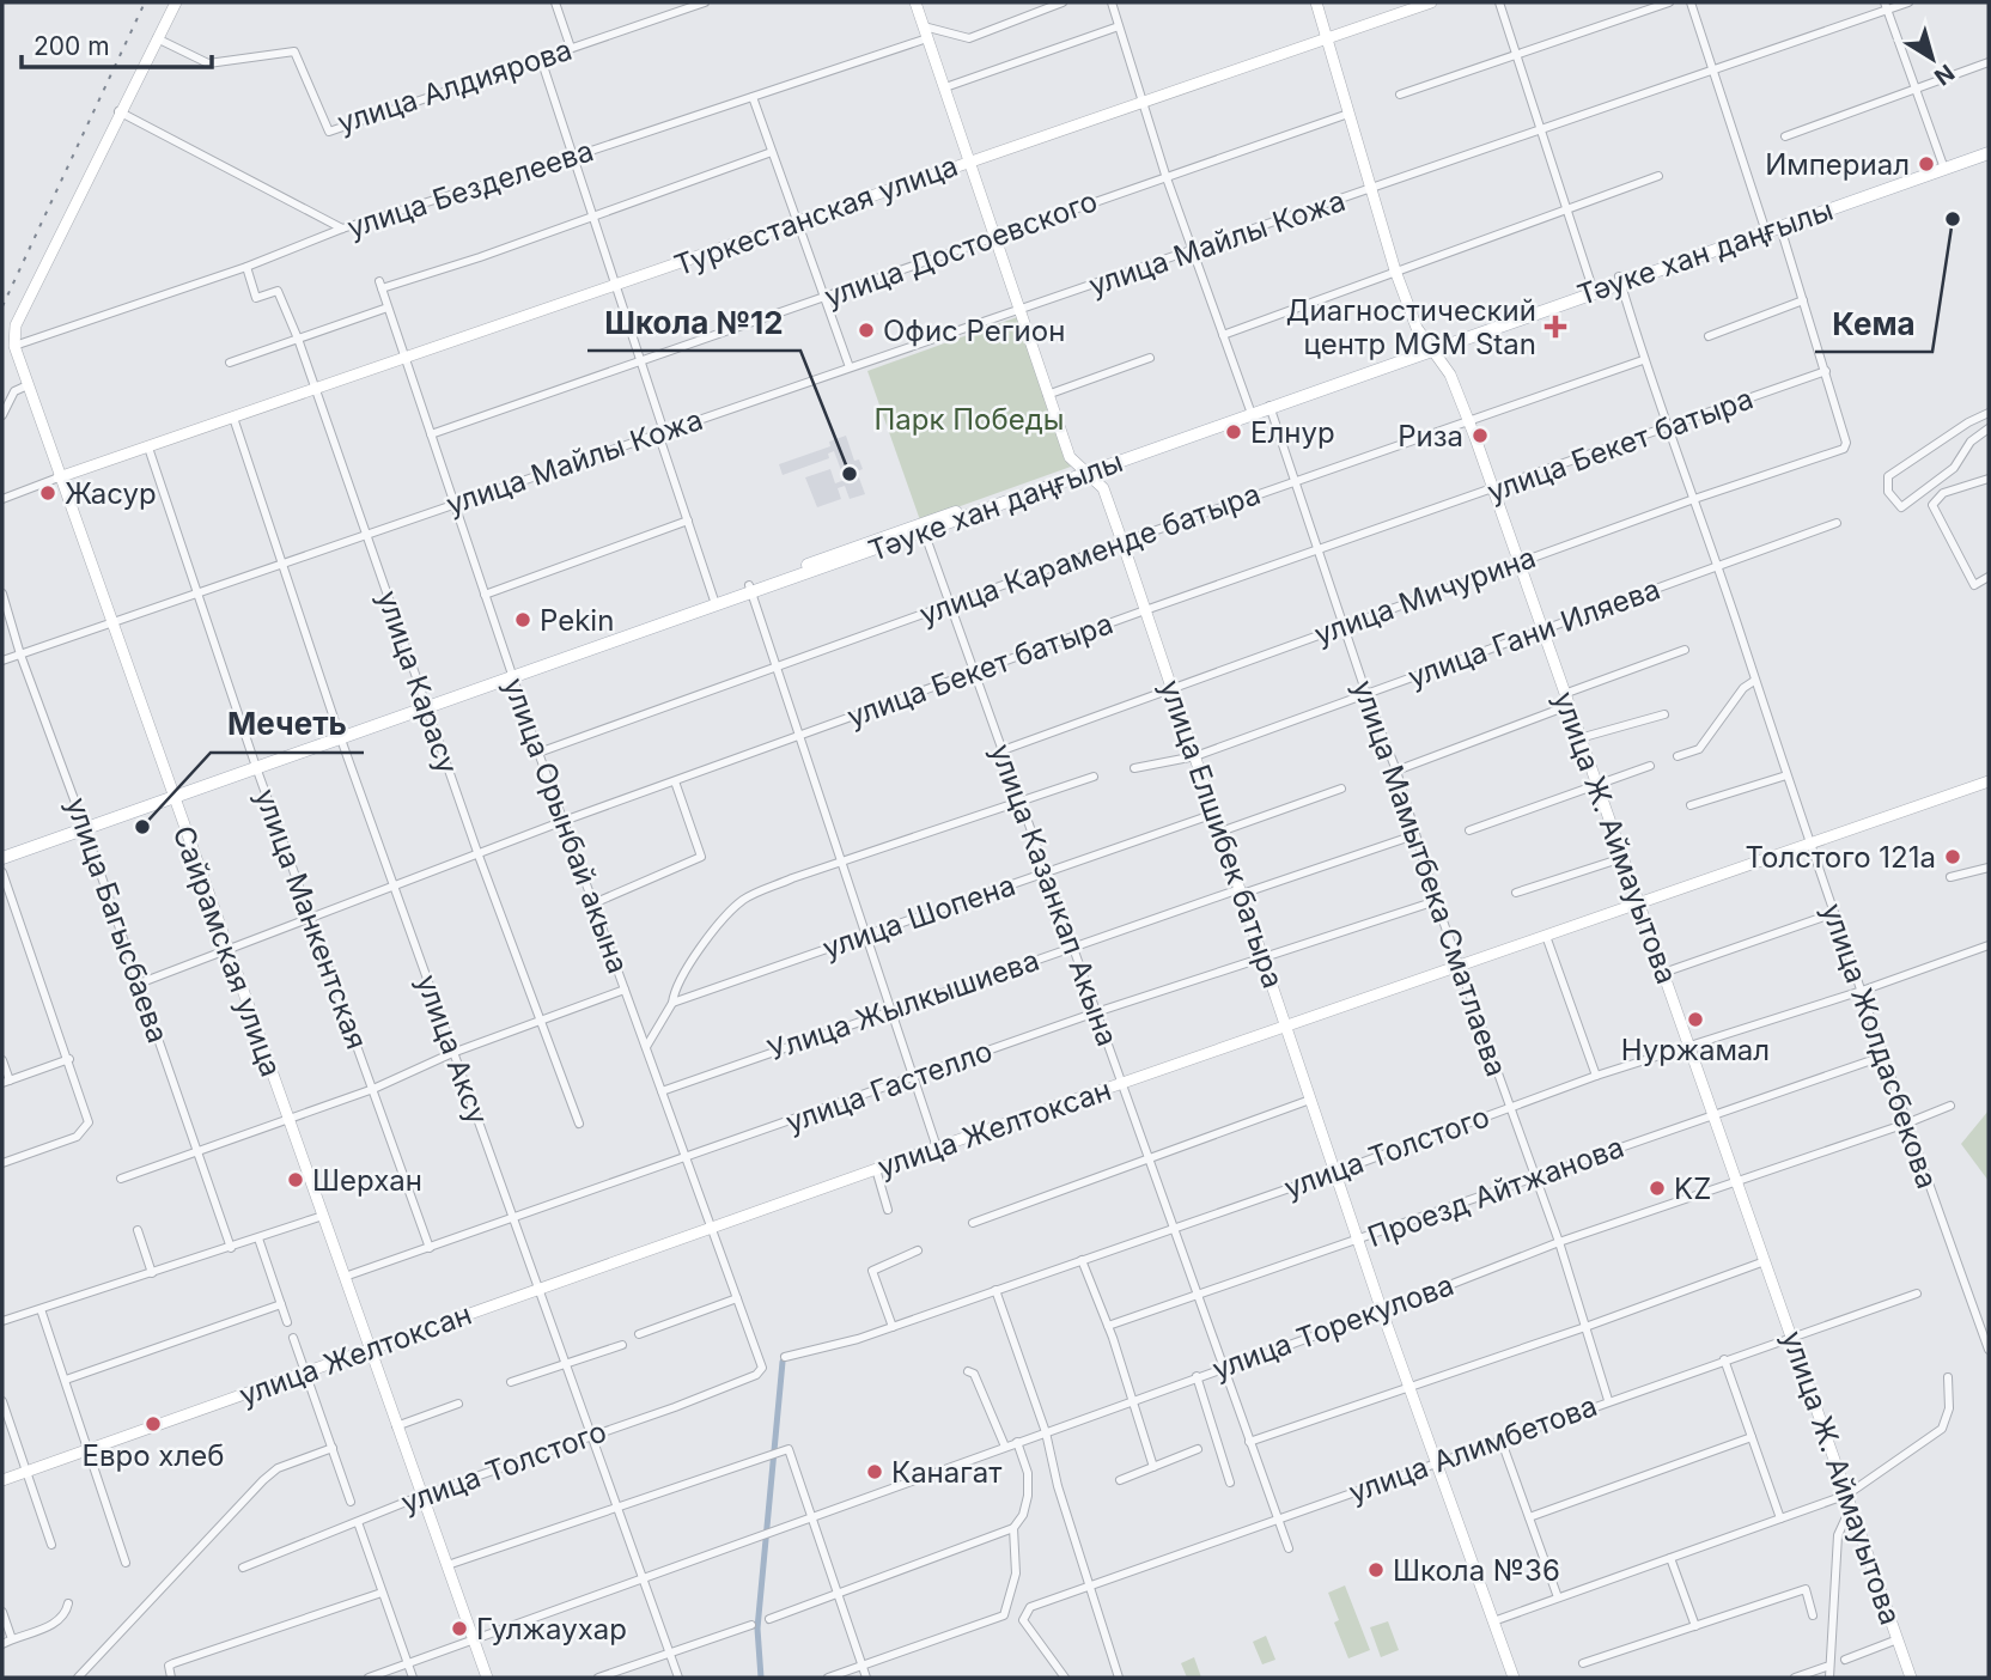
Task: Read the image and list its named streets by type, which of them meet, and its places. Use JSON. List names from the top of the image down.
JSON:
{
  "streets": {
    "main road": ["Тәуке хан даңғылы"],
    "street": [
      "улица Алдиярова",
      "улица Безделеева",
      "Туркестанская улица",
      "улица Майлы Кожа",
      "улица Достоевского",
      "улица Бекет батыра",
      "улица Караменде батыра",
      "улица Мичурина",
      "улица Гани Иляева",
      "улица Карасу",
      "улица Орынбай акына",
      "улица Елшибек батыра",
      "улица Ж. Аймауытова",
      "улица Мамытбека Сматлаева",
      "улица Казанкап Акына",
      "улица Шопена",
      "улица Манкентская",
      "улица Багысбаева",
      "Сайрамская улица",
      "Улица Жылкышиева",
      "улица Жолдасбекова",
      "улица Аксу",
      "улица Гастелло",
      "улица Желтоксан",
      "улица Толстого",
      "Проезд Айтжанова",
      "улица Торекулова",
      "улица Алимбетова"
    ]
  },
  "crossings": [
    ["улица Безделеева", "улица Карасу"],
    ["улица Безделеева", "улица Елшибек батыра"],
    ["улица Безделеева", "Сайрамская улица"],
    ["Туркестанская улица", "улица Карасу"],
    ["Туркестанская улица", "улица Орынбай акына"],
    ["Туркестанская улица", "улица Елшибек батыра"],
    ["Туркестанская улица", "улица Ж. Аймауытова"],
    ["Туркестанская улица", "улица Манкентская"],
    ["Туркестанская улица", "Сайрамская улица"],
    ["Туркестанская улица", "улица Аксу"],
    ["улица Майлы Кожа", "улица Карасу"],
    ["улица Майлы Кожа", "улица Орынбай акына"],
    ["улица Майлы Кожа", "улица Елшибек батыра"],
    ["улица Майлы Кожа", "улица Ж. Аймауытова"],
    ["улица Майлы Кожа", "улица Манкентская"],
    ["улица Майлы Кожа", "улица Багысбаева"],
    ["улица Майлы Кожа", "Сайрамская улица"],
    ["улица Майлы Кожа", "улица Аксу"],
    ["улица Достоевского", "улица Орынбай акына"],
    ["улица Достоевского", "улица Елшибек батыра"],
    ["улица Достоевского", "улица Ж. Аймауытова"],
    ["Тәуке хан даңғылы", "улица Карасу"],
    ["Тәуке хан даңғылы", "улица Орынбай акына"],
    ["Тәуке хан даңғылы", "улица Елшибек батыра"],
    ["Тәуке хан даңғылы", "улица Ж. Аймауытова"],
    ["Тәуке хан даңғылы", "улица Мамытбека Сматлаева"],
    ["Тәуке хан даңғылы", "улица Казанкап Акына"],
    ["Тәуке хан даңғылы", "улица Манкентская"],
    ["Тәуке хан даңғылы", "улица Багысбаева"],
    ["Тәуке хан даңғылы", "Сайрамская улица"],
    ["Тәуке хан даңғылы", "улица Жолдасбекова"],
    ["Тәуке хан даңғылы", "улица Аксу"],
    ["улица Бекет батыра", "улица Мичурина"],
    ["улица Бекет батыра", "улица Карасу"],
    ["улица Бекет батыра", "улица Орынбай акына"],
    ["улица Бекет батыра", "улица Елшибек батыра"],
    ["улица Бекет батыра", "улица Ж. Аймауытова"],
    ["улица Бекет батыра", "улица Мамытбека Сматлаева"],
    ["улица Бекет батыра", "улица Казанкап Акына"],
    ["улица Бекет батыра", "улица Манкентская"],
    ["улица Бекет батыра", "улица Багысбаева"],
    ["улица Бекет батыра", "Сайрамская улица"],
    ["улица Бекет батыра", "улица Жолдасбекова"],
    ["улица Бекет батыра", "улица Аксу"],
    ["улица Караменде батыра", "улица Орынбай акына"],
    ["улица Караменде батыра", "улица Елшибек батыра"],
    ["улица Караменде батыра", "улица Ж. Аймауытова"],
    ["улица Караменде батыра", "улица Мамытбека Сматлаева"],
    ["улица Караменде батыра", "улица Казанкап Акына"],
    ["улица Караменде батыра", "улица Жолдасбекова"],
    ["улица Мичурина", "улица Елшибек батыра"],
    ["улица Мичурина", "улица Ж. Аймауытова"],
    ["улица Мичурина", "улица Мамытбека Сматлаева"],
    ["улица Мичурина", "улица Казанкап Акына"],
    ["улица Мичурина", "улица Жолдасбекова"],
    ["улица Гани Иляева", "улица Елшибек батыра"],
    ["улица Гани Иляева", "улица Ж. Аймауытова"],
    ["улица Гани Иляева", "улица Мамытбека Сматлаева"],
    ["улица Гани Иляева", "улица Жолдасбекова"],
    ["улица Орынбай акына", "Улица Жылкышиева"],
    ["улица Орынбай акына", "улица Гастелло"],
    ["улица Орынбай акына", "улица Желтоксан"],
    ["улица Орынбай акына", "улица Толстого"],
    ["улица Елшибек батыра", "улица Шопена"],
    ["улица Елшибек батыра", "Улица Жылкышиева"],
    ["улица Елшибек батыра", "улица Гастелло"],
    ["улица Елшибек батыра", "улица Желтоксан"],
    ["улица Елшибек батыра", "улица Толстого"],
    ["улица Елшибек батыра", "Проезд Айтжанова"],
    ["улица Елшибек батыра", "улица Торекулова"],
    ["улица Елшибек батыра", "улица Алимбетова"],
    ["улица Ж. Аймауытова", "улица Желтоксан"],
    ["улица Ж. Аймауытова", "улица Толстого"],
    ["улица Ж. Аймауытова", "Проезд Айтжанова"],
    ["улица Ж. Аймауытова", "улица Торекулова"],
    ["улица Ж. Аймауытова", "улица Алимбетова"],
    ["улица Мамытбека Сматлаева", "улица Гастелло"],
    ["улица Мамытбека Сматлаева", "улица Желтоксан"],
    ["улица Мамытбека Сматлаева", "улица Толстого"],
    ["улица Мамытбека Сматлаева", "Проезд Айтжанова"],
    ["улица Мамытбека Сматлаева", "улица Торекулова"],
    ["улица Мамытбека Сматлаева", "улица Алимбетова"],
    ["улица Казанкап Акына", "улица Шопена"],
    ["улица Казанкап Акына", "Улица Жылкышиева"],
    ["улица Казанкап Акына", "улица Гастелло"],
    ["улица Казанкап Акына", "улица Желтоксан"],
    ["улица Казанкап Акына", "улица Толстого"],
    ["улица Казанкап Акына", "Проезд Айтжанова"],
    ["улица Казанкап Акына", "улица Торекулова"],
    ["улица Казанкап Акына", "улица Алимбетова"],
    ["улица Манкентская", "улица Гастелло"],
    ["Сайрамская улица", "улица Гастелло"],
    ["Сайрамская улица", "улица Желтоксан"],
    ["Сайрамская улица", "улица Толстого"],
    ["Сайрамская улица", "улица Торекулова"],
    ["улица Жолдасбекова", "улица Желтоксан"],
    ["улица Жолдасбекова", "улица Толстого"],
    ["улица Жолдасбекова", "Проезд Айтжанова"],
    ["улица Жолдасбекова", "улица Торекулова"],
    ["улица Аксу", "улица Гастелло"],
    ["улица Аксу", "улица Желтоксан"],
    ["улица Аксу", "улица Толстого"],
    ["улица Аксу", "улица Торекулова"]
  ],
  "parks": ["Парк Победы"],
  "places": {
    "other": [
      "Империал",
      "Кема",
      "Офис Регион",
      "Елнур",
      "Риза",
      "Школа №12",
      "Жасур",
      "Pekin",
      "Мечеть",
      "Толстого 121а",
      "Нуржамал",
      "Шерхан",
      "KZ",
      "Евро хлеб",
      "Канагат",
      "Школа №36",
      "Гулжаухар"
    ],
    "health": ["Диагностический центр MGM Stan"]
  },
  "scale_bar": "200 m",
  "north": "bottom right"
}
